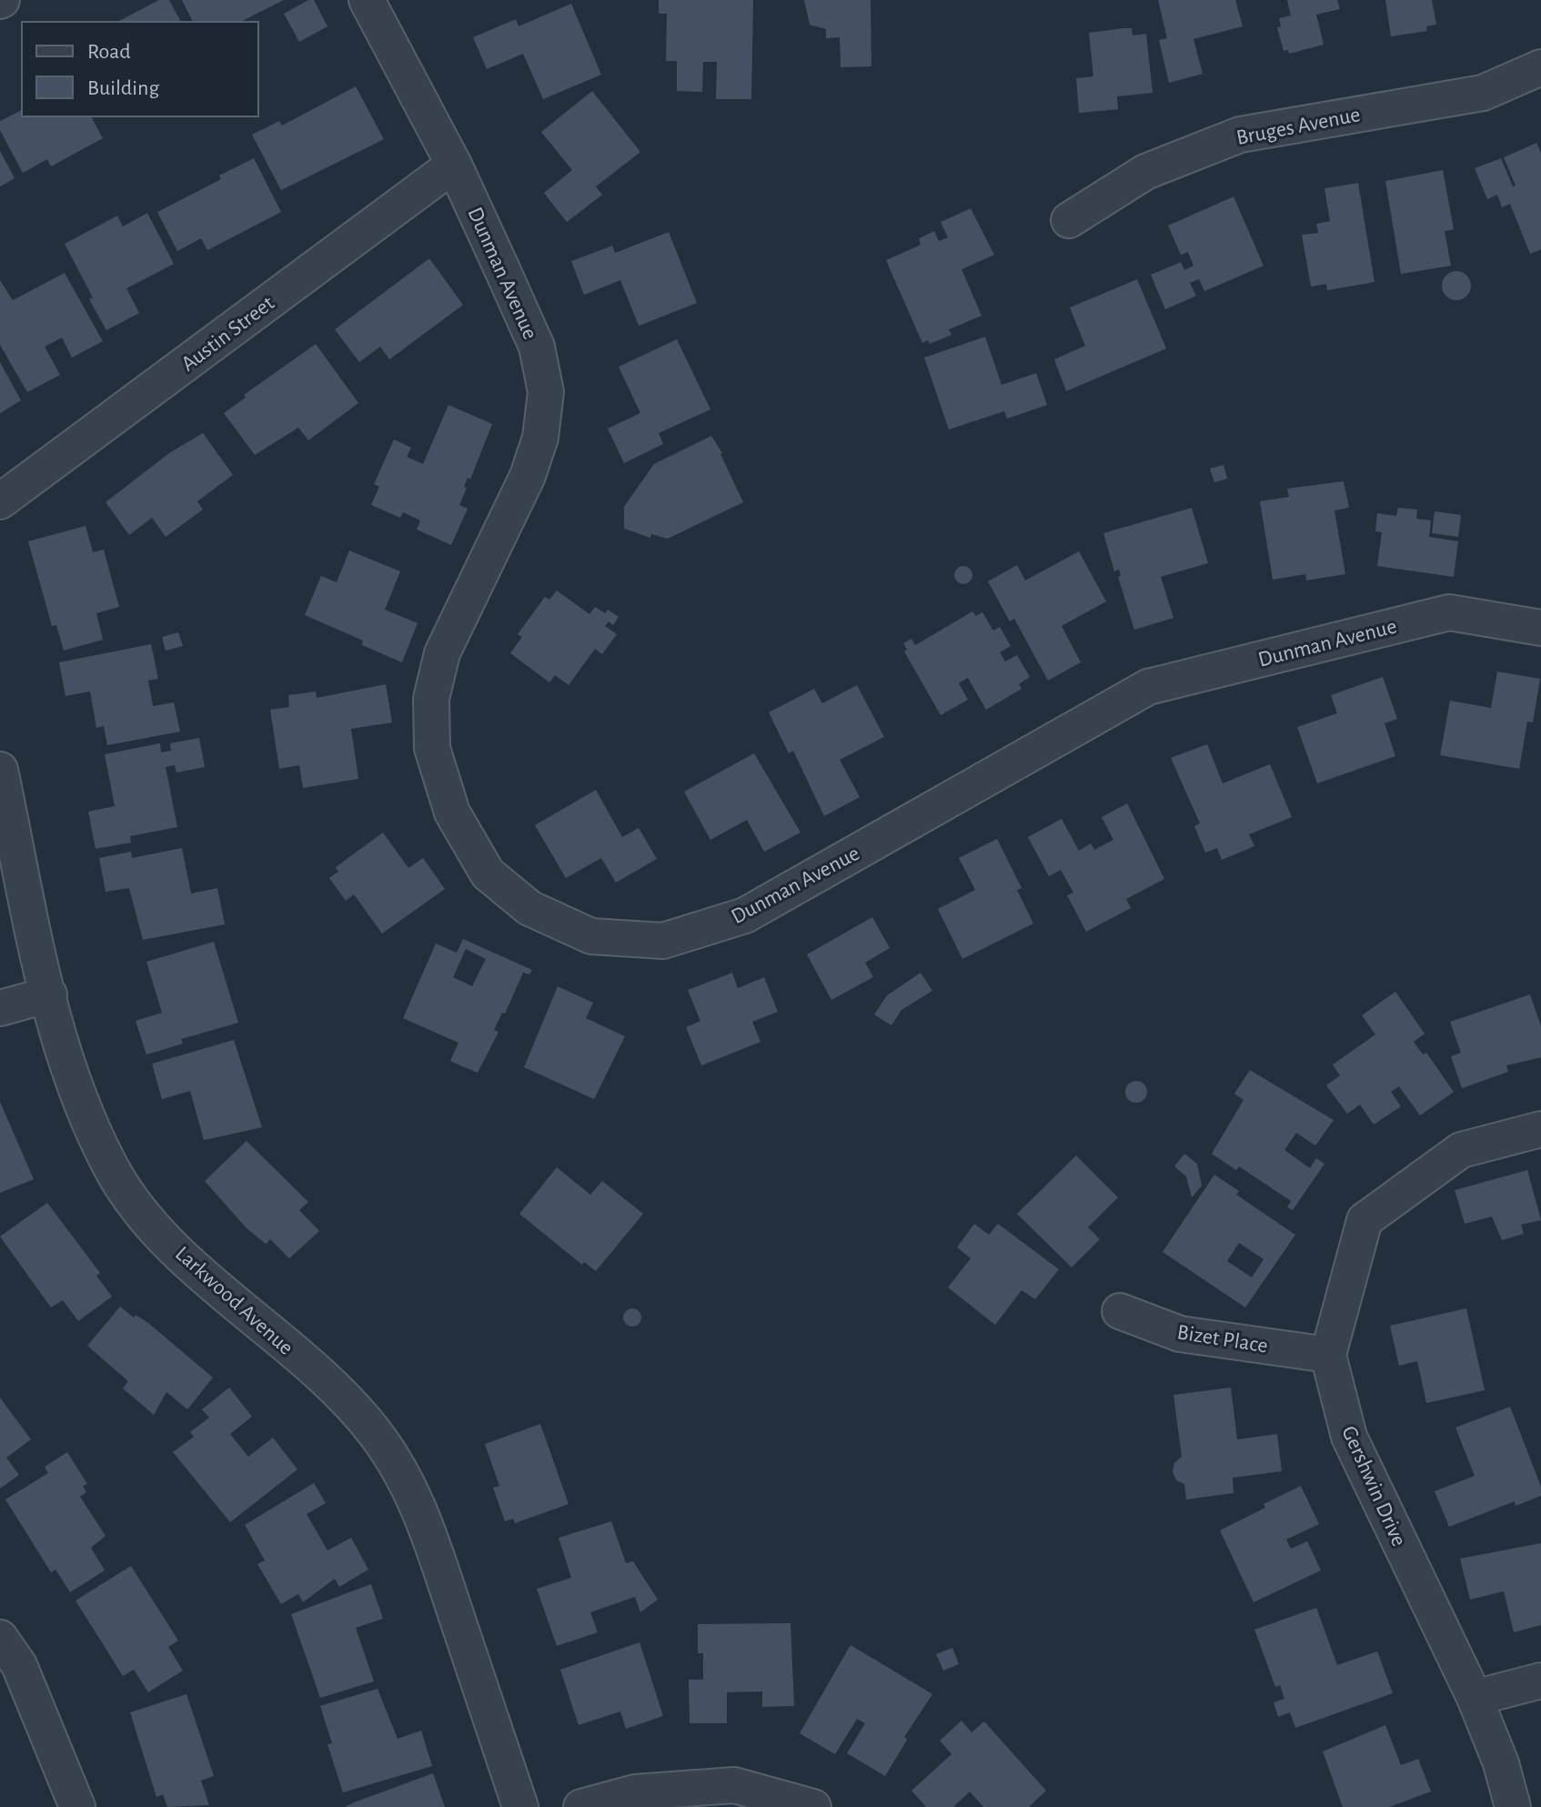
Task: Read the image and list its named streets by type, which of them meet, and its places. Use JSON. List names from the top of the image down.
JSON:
{
  "streets": {
    "street": [
      "Bruges Avenue",
      "Dunman Avenue",
      "Austin Street",
      "Larkwood Avenue",
      "Bizet Place",
      "Gershwin Drive"
    ]
  },
  "crossings": [
    ["Dunman Avenue", "Austin Street"],
    ["Bizet Place", "Gershwin Drive"]
  ],
  "legend": ["Road", "Building"]
}
